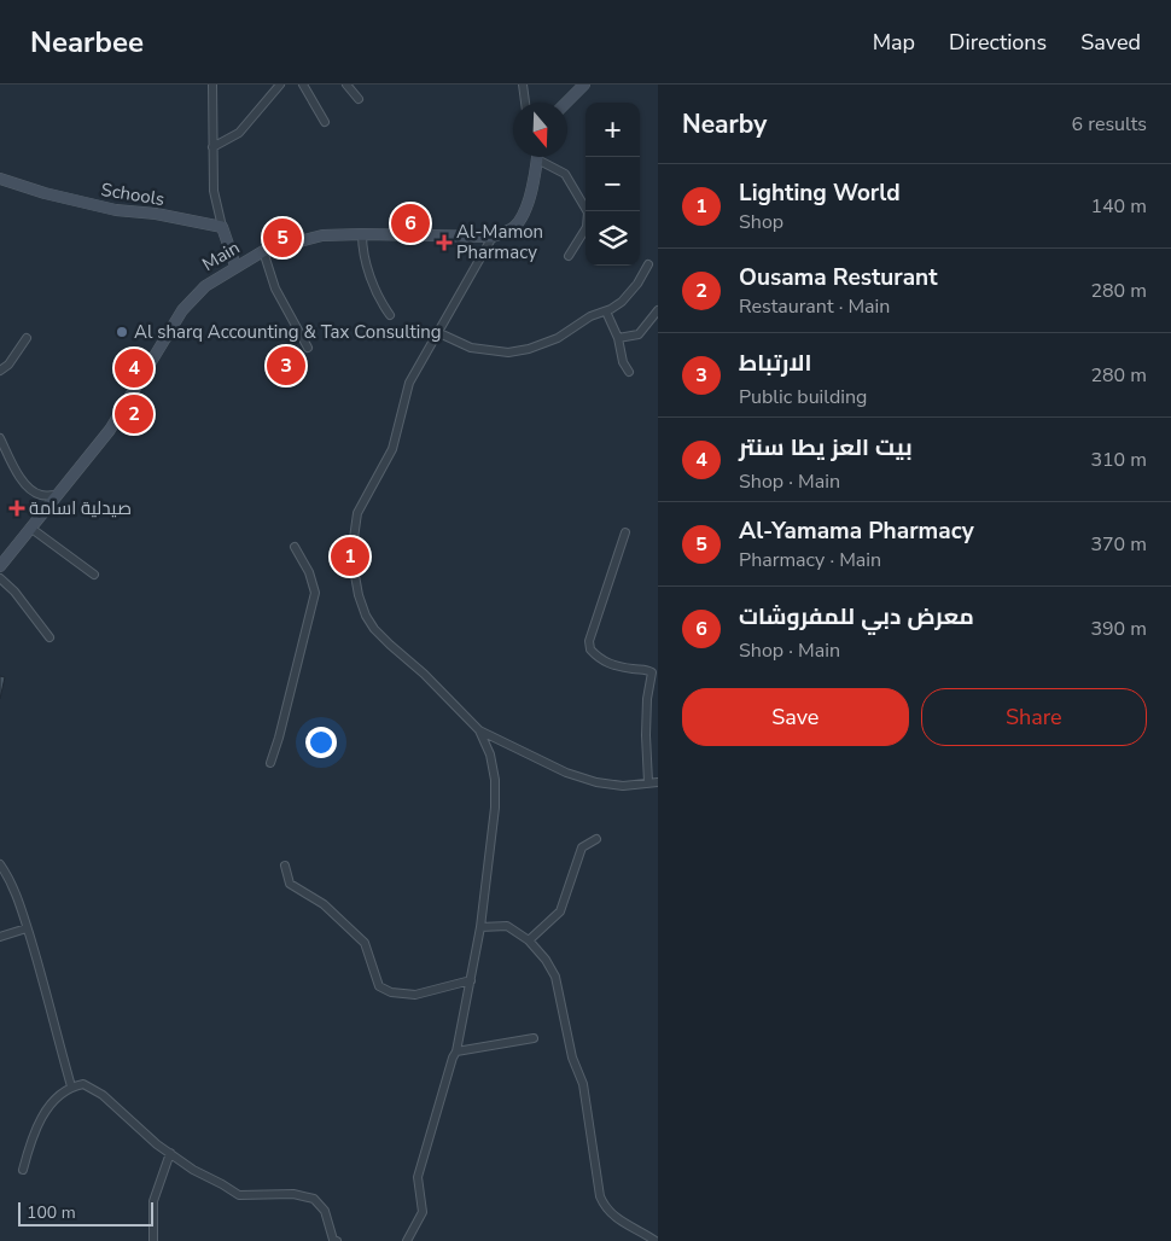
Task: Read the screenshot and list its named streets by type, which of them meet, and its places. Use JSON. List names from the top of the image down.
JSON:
{
  "streets": {
    "main road": ["Schools", "Main"]
  },
  "places": {
    "health": ["Al-Mamon Pharmacy", "صيدلية اسامة"],
    "other": ["Al sharq Accounting & Tax Consulting"]
  },
  "scale_bar": "100 m",
  "north": "bottom",
  "page": {
    "header": "Nearbee",
    "nav": ["Map", "Directions", "Saved"],
    "heading": ["Nearby", "6 results"],
    "map_buttons": ["+", "−"],
    "list": [
      {
        "mark": "1",
        "name": "Lighting World",
        "note": "Shop",
        "value": "140 m"
      },
      {
        "mark": "2",
        "name": "Ousama Resturant",
        "note": "Restaurant · Main",
        "value": "280 m"
      },
      {
        "mark": "3",
        "name": "الارتباط",
        "note": "Public building",
        "value": "280 m"
      },
      {
        "mark": "4",
        "name": "بيت العز يطا سنتر",
        "note": "Shop · Main",
        "value": "310 m"
      },
      {
        "mark": "5",
        "name": "Al-Yamama Pharmacy",
        "note": "Pharmacy · Main",
        "value": "370 m"
      },
      {
        "mark": "6",
        "name": "معرض دبي للمفروشات",
        "note": "Shop · Main",
        "value": "390 m"
      }
    ],
    "pins": [
      "6",
      "5",
      "3",
      "4",
      "2",
      "1"
    ],
    "buttons": ["Save", "Share"],
    "scale": "100 m"
  }
}
